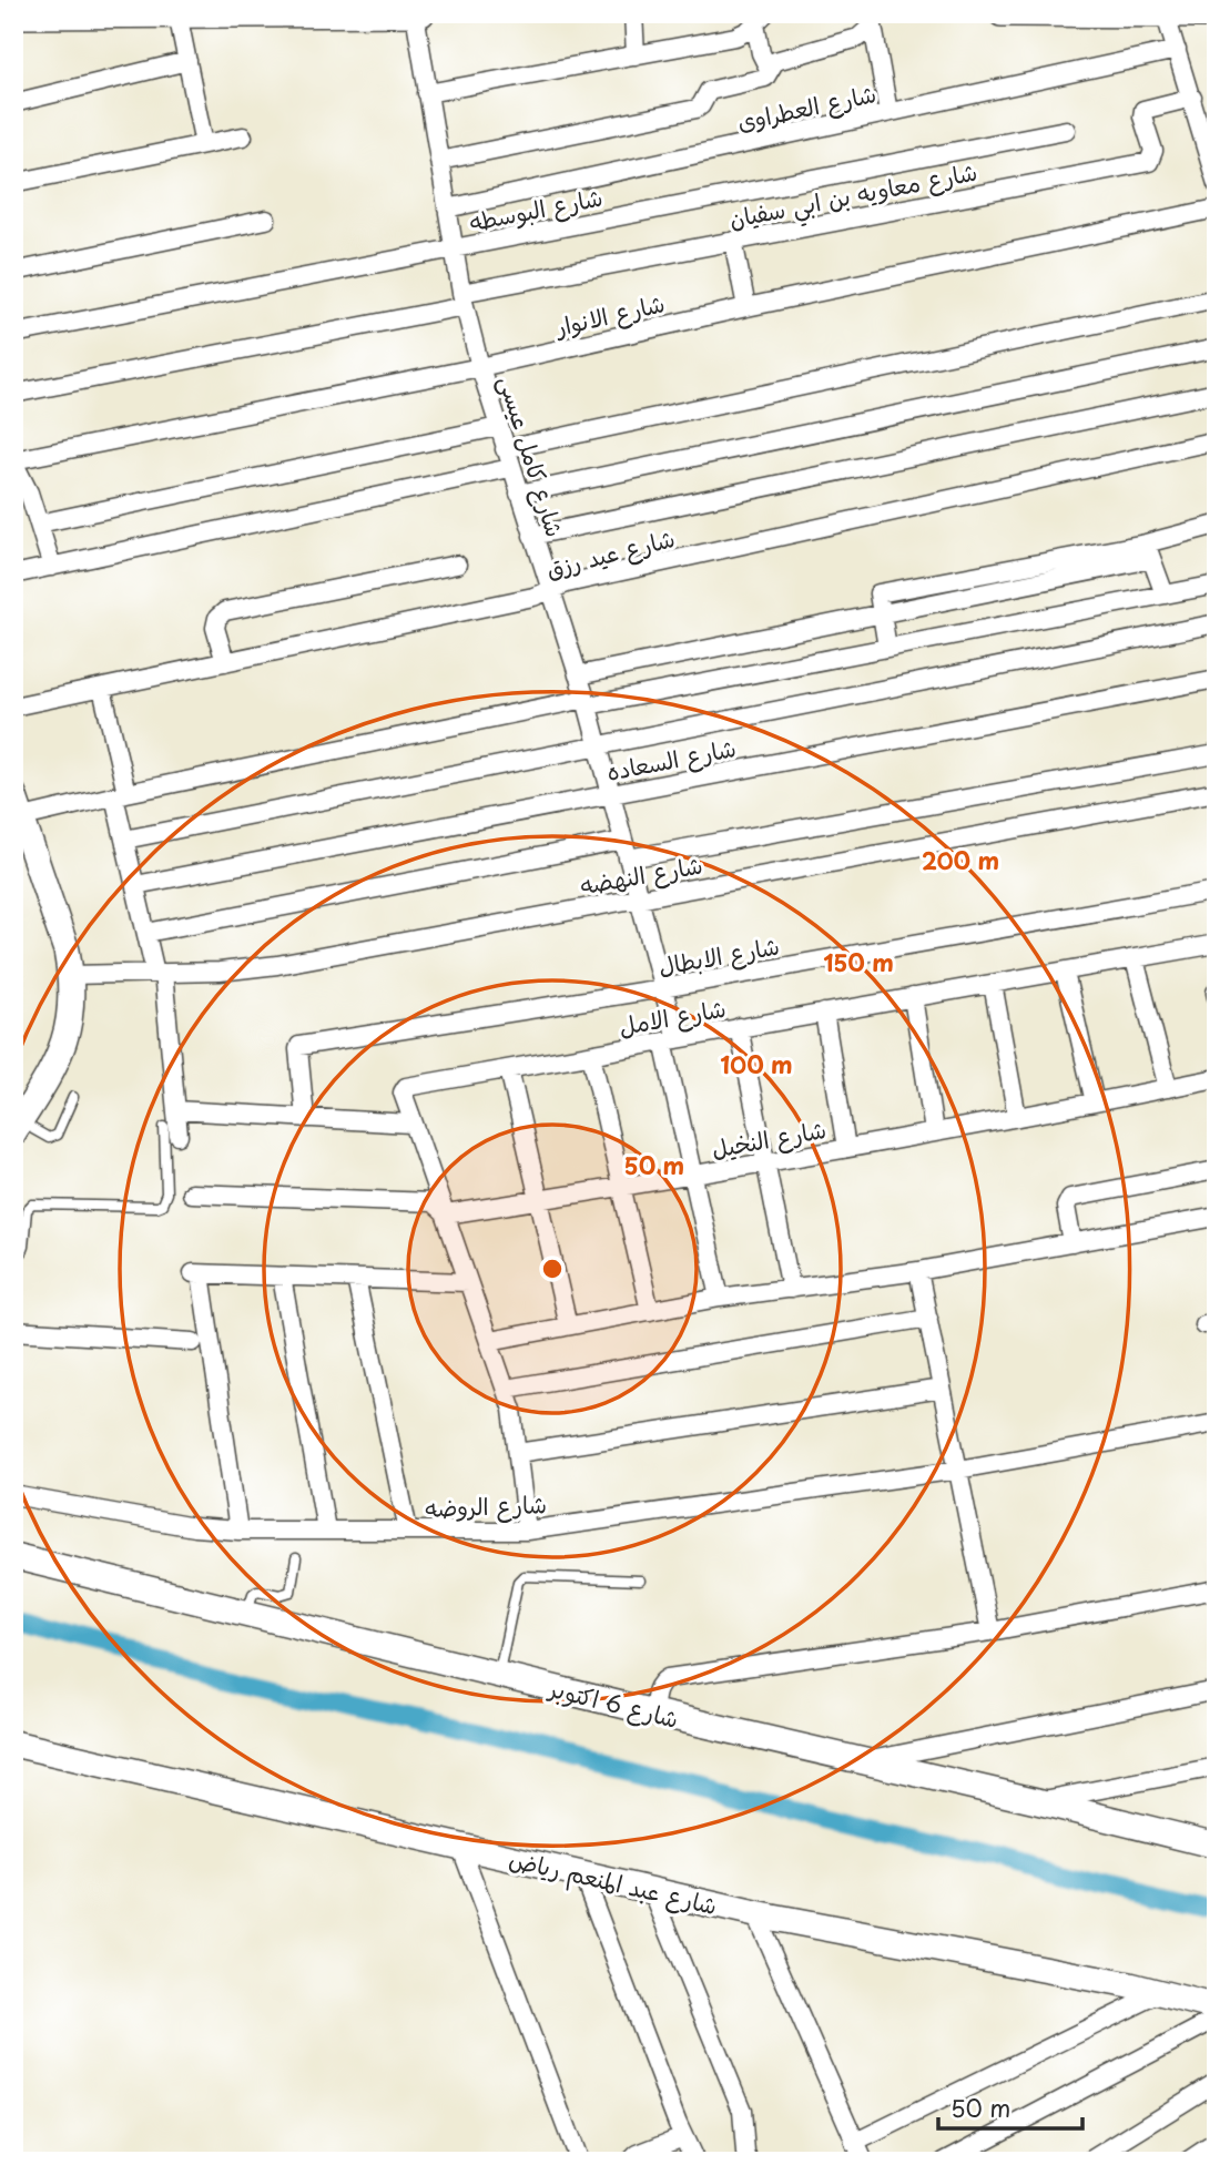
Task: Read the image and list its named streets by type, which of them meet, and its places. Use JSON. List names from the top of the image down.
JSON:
{
  "streets": {
    "street": [
      "شارع العطراوى",
      "شارع معاويه بن ابي سفيان",
      "شارع البوسطه",
      "شارع الانوار",
      "شارع كامل عيسى",
      "شارع عيد رزق",
      "شارع السعاده",
      "شارع النهضه",
      "شارع الابطال",
      "شارع الامل",
      "شارع النخيل",
      "شارع الروضه",
      "شارع 6 اكتوبر",
      "شارع عبد المنعم رياض"
    ]
  },
  "crossings": [
    ["شارع العطراوى", "شارع كامل عيسى"],
    ["شارع معاويه بن ابي سفيان", "شارع كامل عيسى"],
    ["شارع البوسطه", "شارع كامل عيسى"],
    ["شارع الانوار", "شارع كامل عيسى"],
    ["شارع كامل عيسى", "شارع عيد رزق"],
    ["شارع كامل عيسى", "شارع السعاده"],
    ["شارع كامل عيسى", "شارع النهضه"],
    ["شارع كامل عيسى", "شارع الابطال"],
    ["شارع كامل عيسى", "شارع الامل"],
    ["شارع كامل عيسى", "شارع النخيل"]
  ],
  "scale_bar": "50 m",
  "rings": [
    "200 m",
    "150 m",
    "100 m",
    "50 m"
  ]
}
